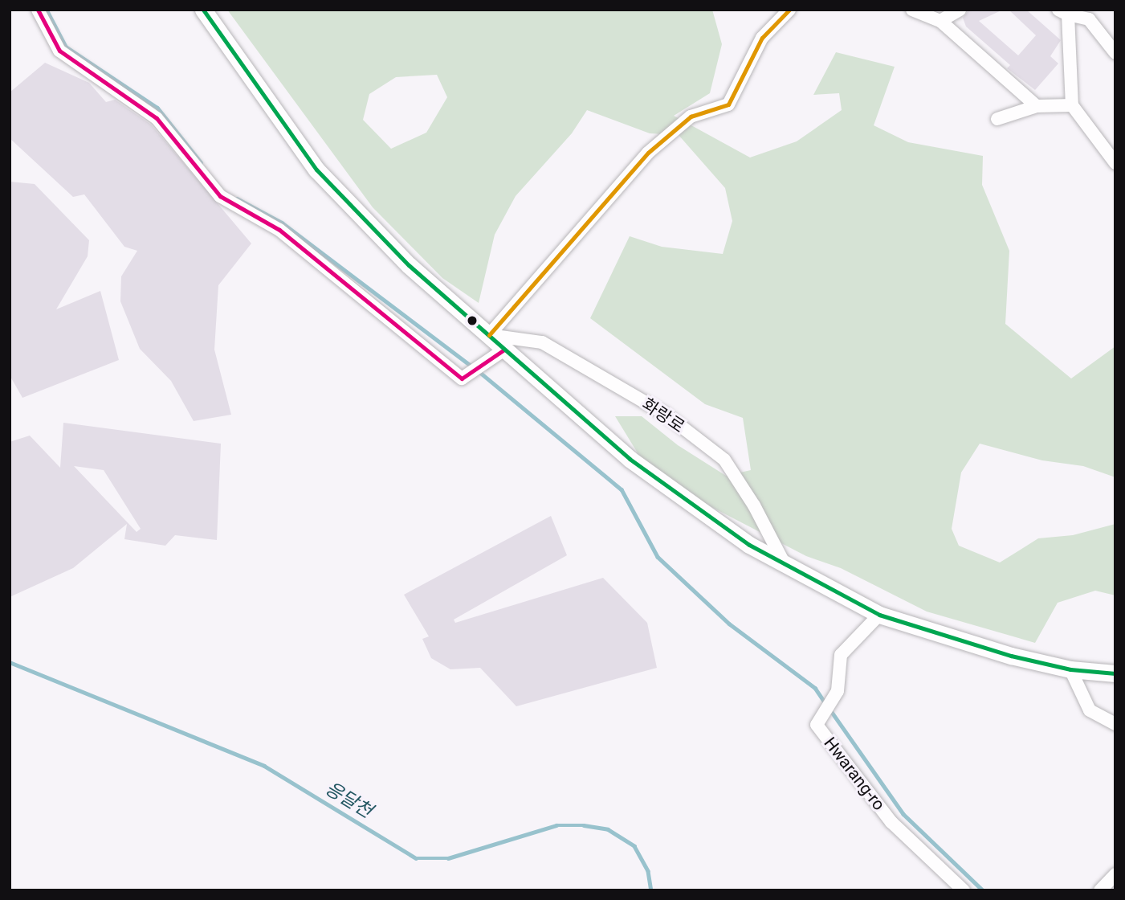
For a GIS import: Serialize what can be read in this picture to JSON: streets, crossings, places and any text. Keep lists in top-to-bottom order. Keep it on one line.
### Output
{"streets":{"street":["화랑로","Hwarang-ro"]},"water":["응달천"]}
